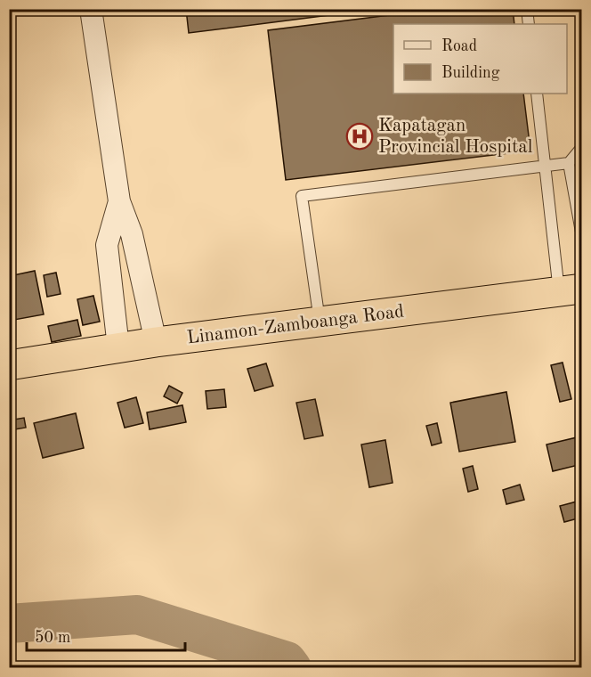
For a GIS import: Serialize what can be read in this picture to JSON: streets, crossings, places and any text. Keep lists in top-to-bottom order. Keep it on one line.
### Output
{"streets":{"highway":["Linamon-Zamboanga Road"]},"places":{"hospital":["Kapatagan Provincial Hospital"]},"legend":["Road","Building"],"scale_bar":"50 m"}
